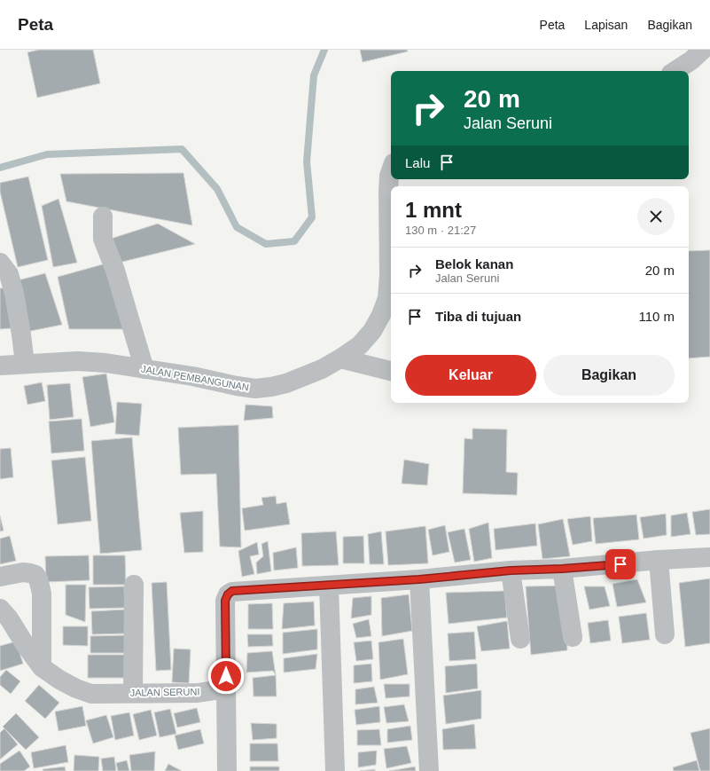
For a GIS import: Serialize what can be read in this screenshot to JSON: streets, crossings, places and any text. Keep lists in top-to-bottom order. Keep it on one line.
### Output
{"streets":{"street":["JALAN PEMBANGUNAN","JALAN SERUNI"]},"page":{"header":"Peta","nav":["Peta","Lapisan","Bagikan"],"turn":["20 m","Jalan Seruni"],"then":"Lalu","heading":["1 mnt","130 m · 21:27"],"list":[{"name":"Belok kanan","note":"Jalan Seruni","value":"20 m"},{"name":"Tiba di tujuan","value":"110 m"}],"buttons":["Keluar","Bagikan"]}}
